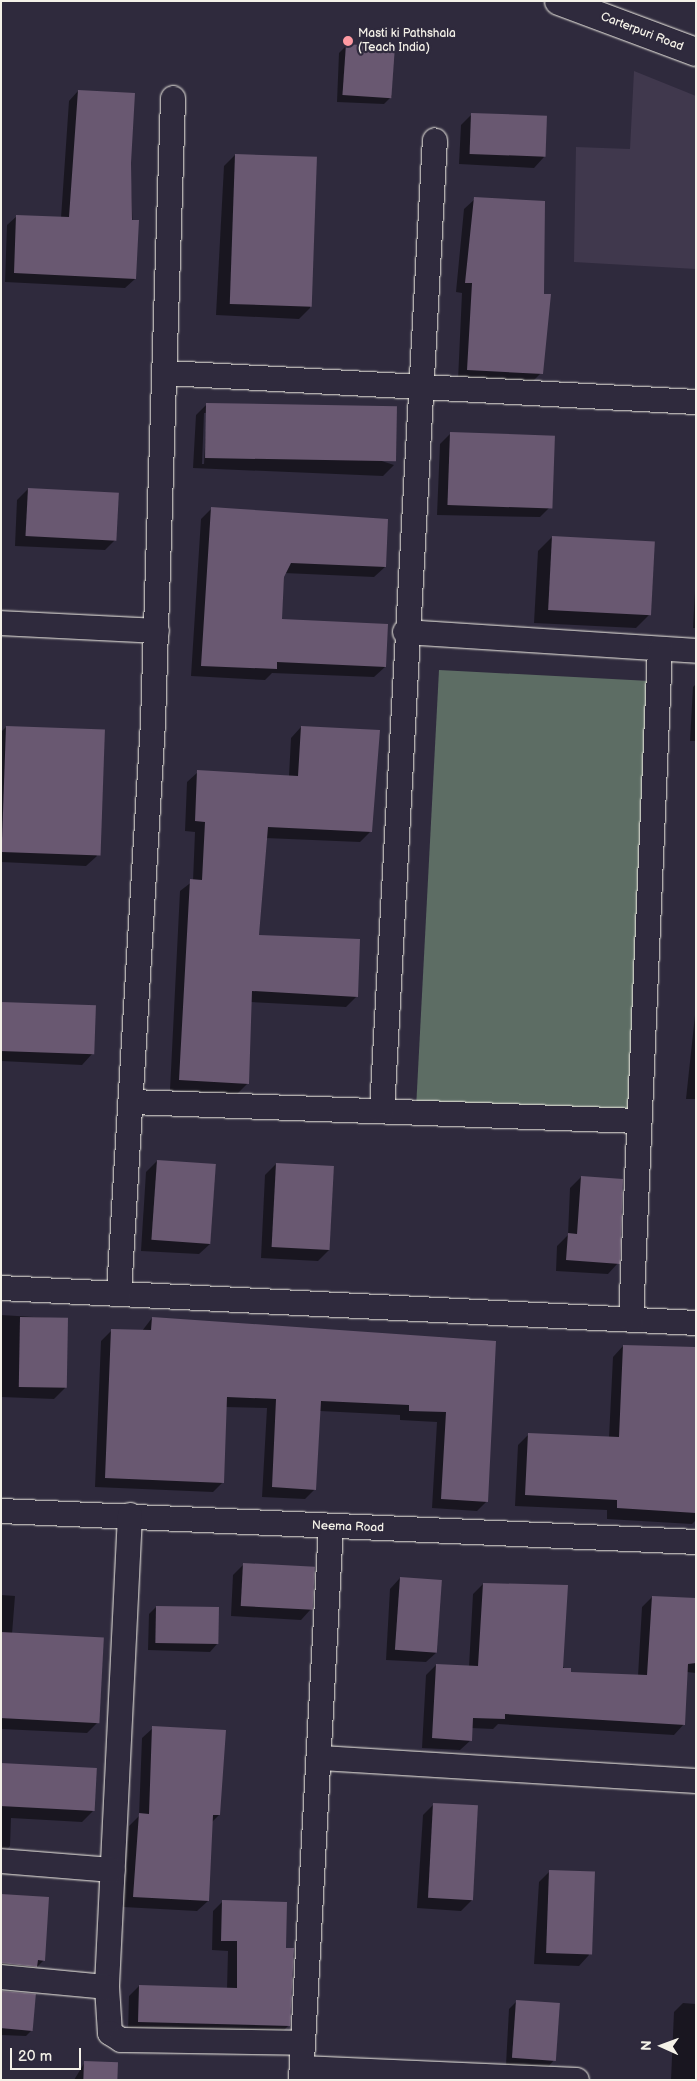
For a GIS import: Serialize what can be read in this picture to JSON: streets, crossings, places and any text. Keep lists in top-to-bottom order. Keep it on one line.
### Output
{"streets":{"main road":["Carterpuri Road"],"street":["Neema Road"]},"places":["Masti ki Pathshala (Teach India)"],"scale_bar":"20 m","north":"left"}
